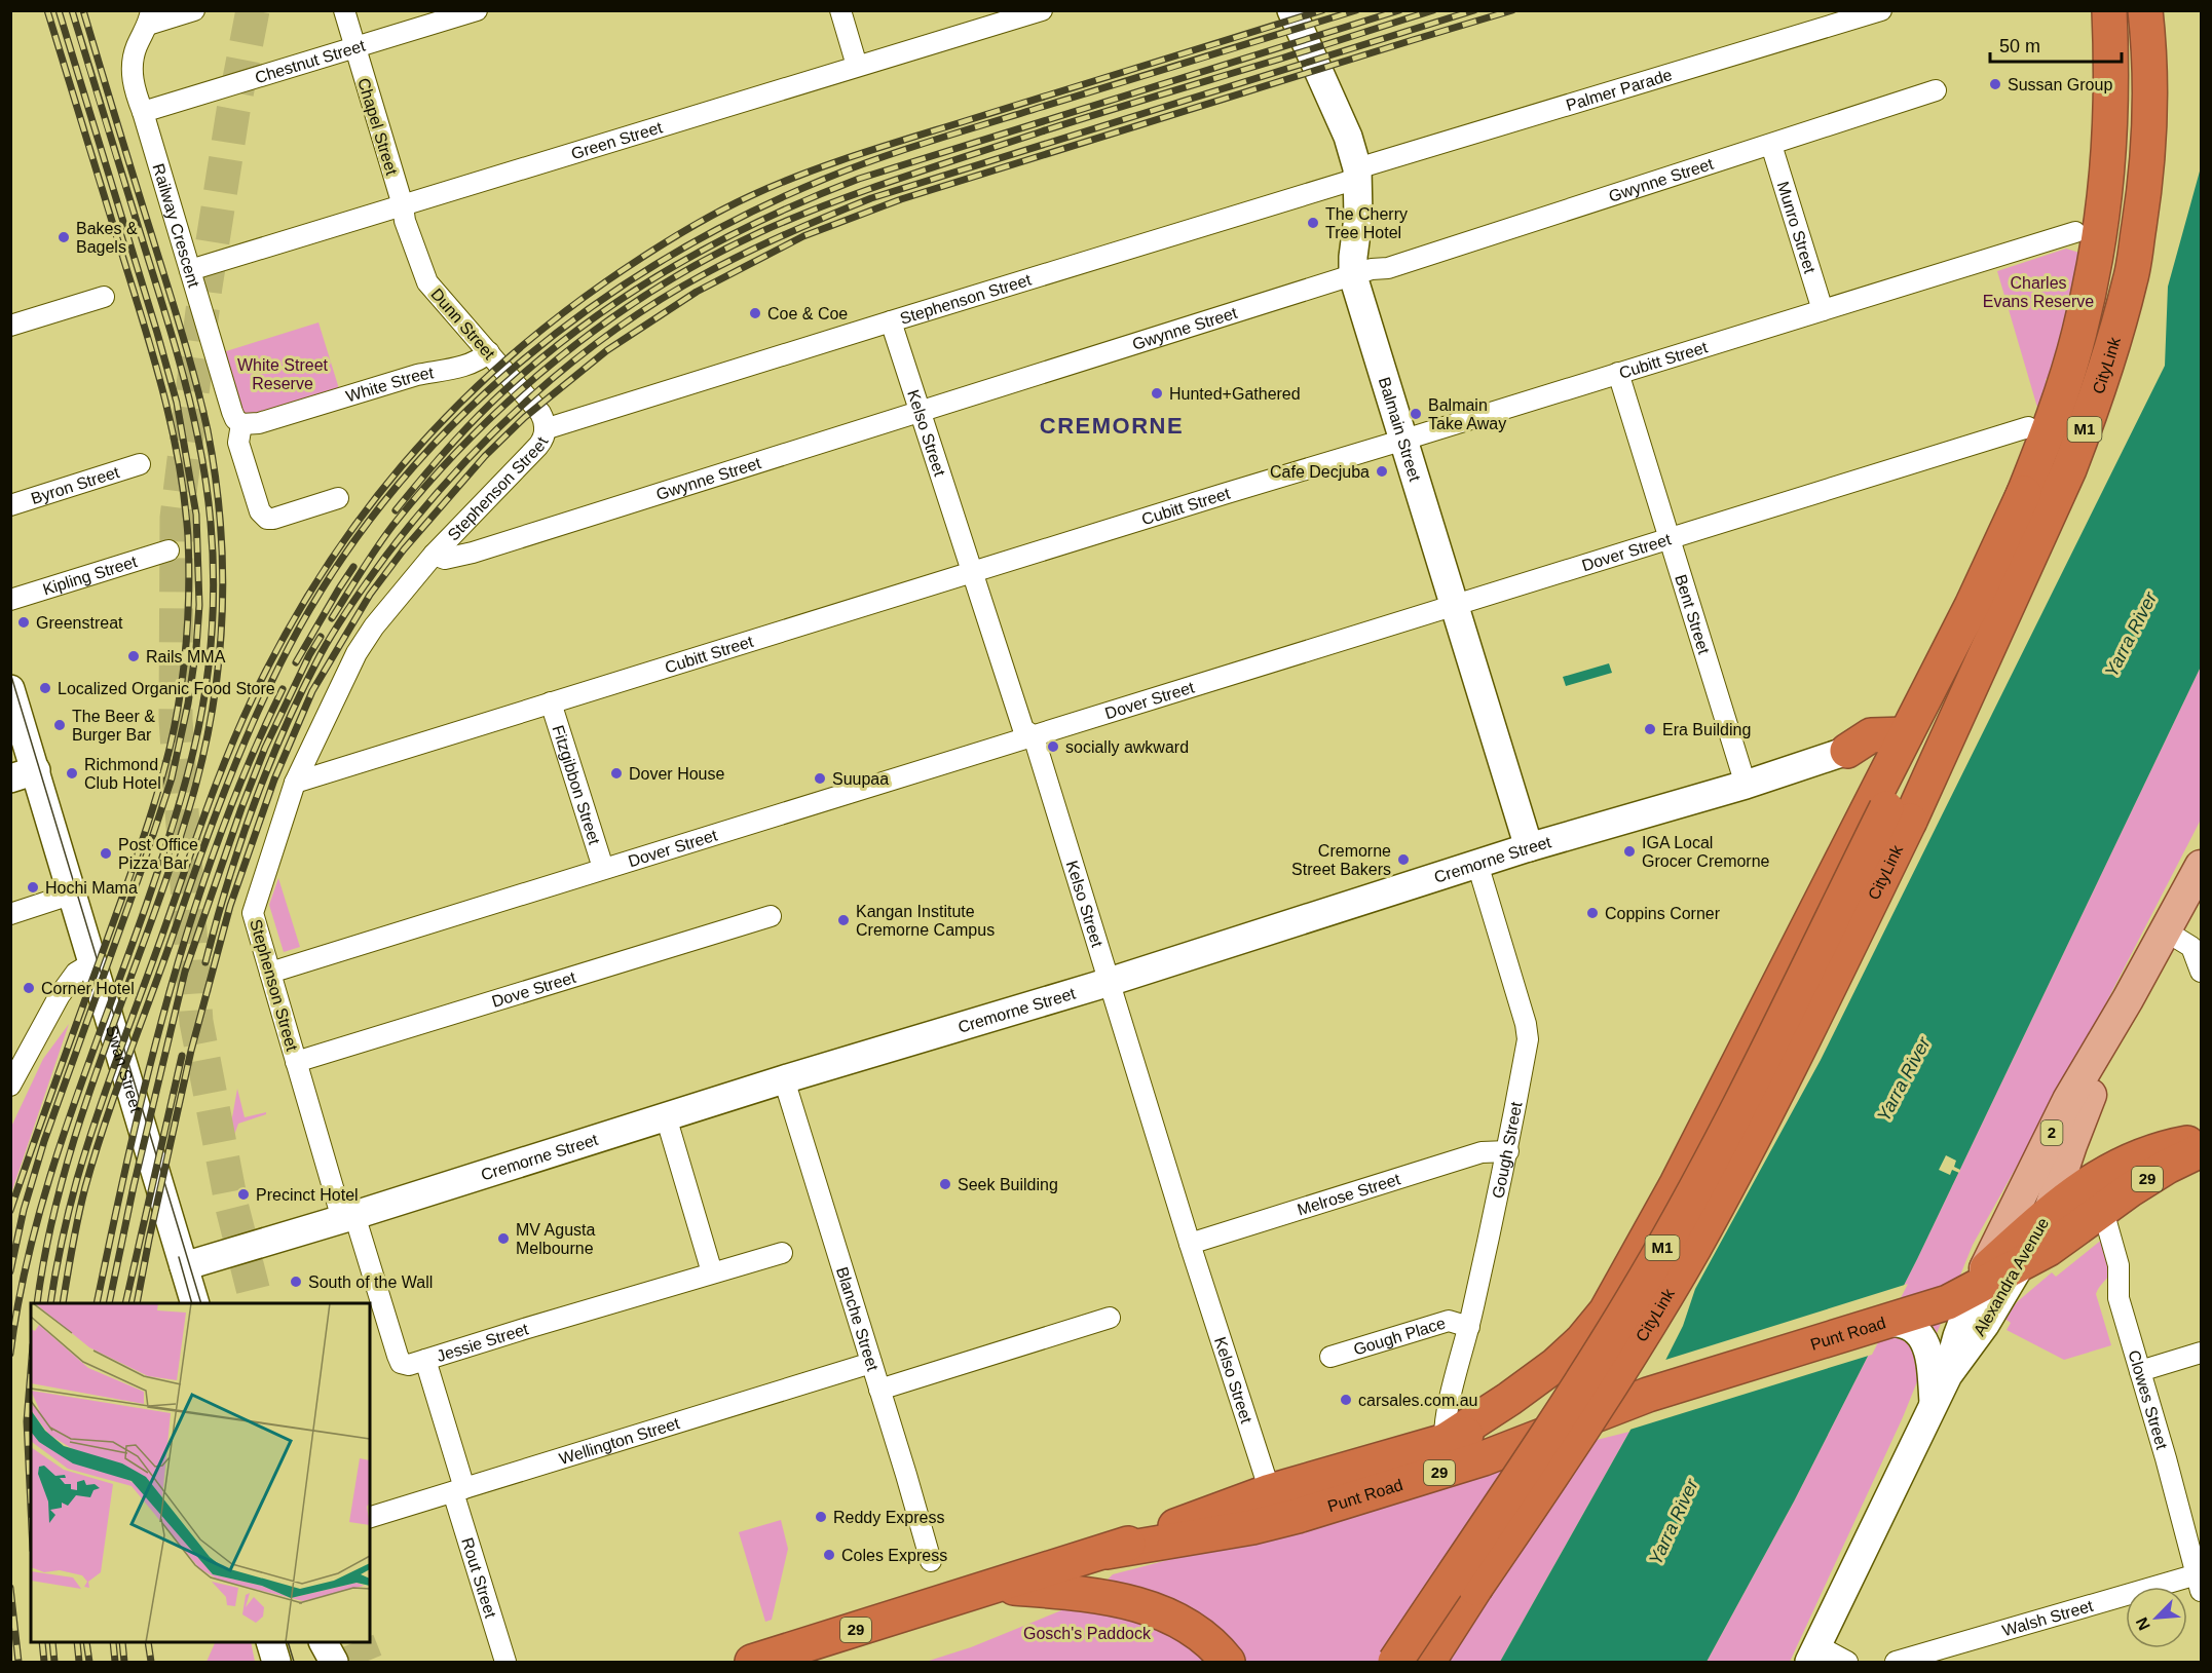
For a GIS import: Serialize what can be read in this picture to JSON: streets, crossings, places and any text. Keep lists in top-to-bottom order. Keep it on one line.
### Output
{"streets":{"highway":["CityLink","M1","2","29","Alexandra Avenue","Punt Road"],"street":["Chestnut Street","Palmer Parade","Chapel Street","Green Street","Gwynne Street","Railway Crescent","Munro Street","Stephenson Street","Dunn Street","Cubitt Street","White Street","Balmain Street","Kelso Street","Byron Street","Dover Street","Kipling Street","Bent Street","Fitzgibbon Street","Cremorne Street","Dove Street","Swan Street","Gough Street","Melrose Street","Blanche Street","Gough Place","Jessie Street","Clowes Street","Wellington Street","Rout Street","Walsh Street"]},"crossings":[["Chestnut Street","Chapel Street"],["Chestnut Street","Railway Crescent"],["Palmer Parade","Stephenson Street"],["Palmer Parade","Balmain Street"],["Chapel Street","Green Street"],["Chapel Street","Dunn Street"],["Green Street","Railway Crescent"],["Green Street","Dunn Street"],["Gwynne Street","Munro Street"],["Gwynne Street","Stephenson Street"],["Gwynne Street","Balmain Street"],["Gwynne Street","Kelso Street"],["Railway Crescent","White Street"],["Munro Street","Cubitt Street"],["Stephenson Street","Dunn Street"],["Stephenson Street","Cubitt Street"],["Stephenson Street","Balmain Street"],["Stephenson Street","Kelso Street"],["Stephenson Street","Dover Street"],["Stephenson Street","Cremorne Street"],["Stephenson Street","Dove Street"],["Stephenson Street","Jessie Street"],["Dunn Street","White Street"],["Cubitt Street","Balmain Street"],["Cubitt Street","Kelso Street"],["Cubitt Street","Bent Street"],["Cubitt Street","Fitzgibbon Street"],["CityLink","M1"],["Balmain Street","Dover Street"],["Balmain Street","Cremorne Street"],["Kelso Street","Dover Street"],["Kelso Street","Cremorne Street"],["Kelso Street","Melrose Street"],["Kelso Street","Punt Road"],["Dover Street","Bent Street"],["Dover Street","Fitzgibbon Street"],["Bent Street","Cremorne Street"],["Cremorne Street","Swan Street"],["Cremorne Street","Gough Street"],["Cremorne Street","Blanche Street"],["Cremorne Street","Jessie Street"],["Gough Street","Melrose Street"],["Gough Street","Punt Road"],["Gough Street","Gough Place"],["Alexandra Avenue","Punt Road"],["Blanche Street","Wellington Street"],["Punt Road","Clowes Street"],["Jessie Street","Rout Street"],["Clowes Street","Walsh Street"],["Wellington Street","Rout Street"]],"districts":["CREMORNE"],"water":["Yarra River"],"parks":["Charles Evans Reserve","White Street Reserve","Gosch's Paddock"],"places":["Sussan Group","The Cherry Tree Hotel","Bakes & Bagels","Coe & Coe","Hunted+Gathered","Balmain Take Away","Cafe Decjuba","Greenstreat","Rails MMA","Localized Organic Food Store","The Beer & Burger Bar","Era Building","socially awkward","Richmond Club Hotel","Dover House","Suupaa","IGA Local Grocer Cremorne","Post Office Pizza Bar","Cremorne Street Bakers","Hochi Mama","Coppins Corner","Kangan Institute Cremorne Campus","Corner Hotel","Seek Building","Precinct Hotel","MV Agusta Melbourne","South of the Wall","carsales.com.au","Reddy Express","Coles Express"],"scale_bar":"50 m","north":"bottom left"}
